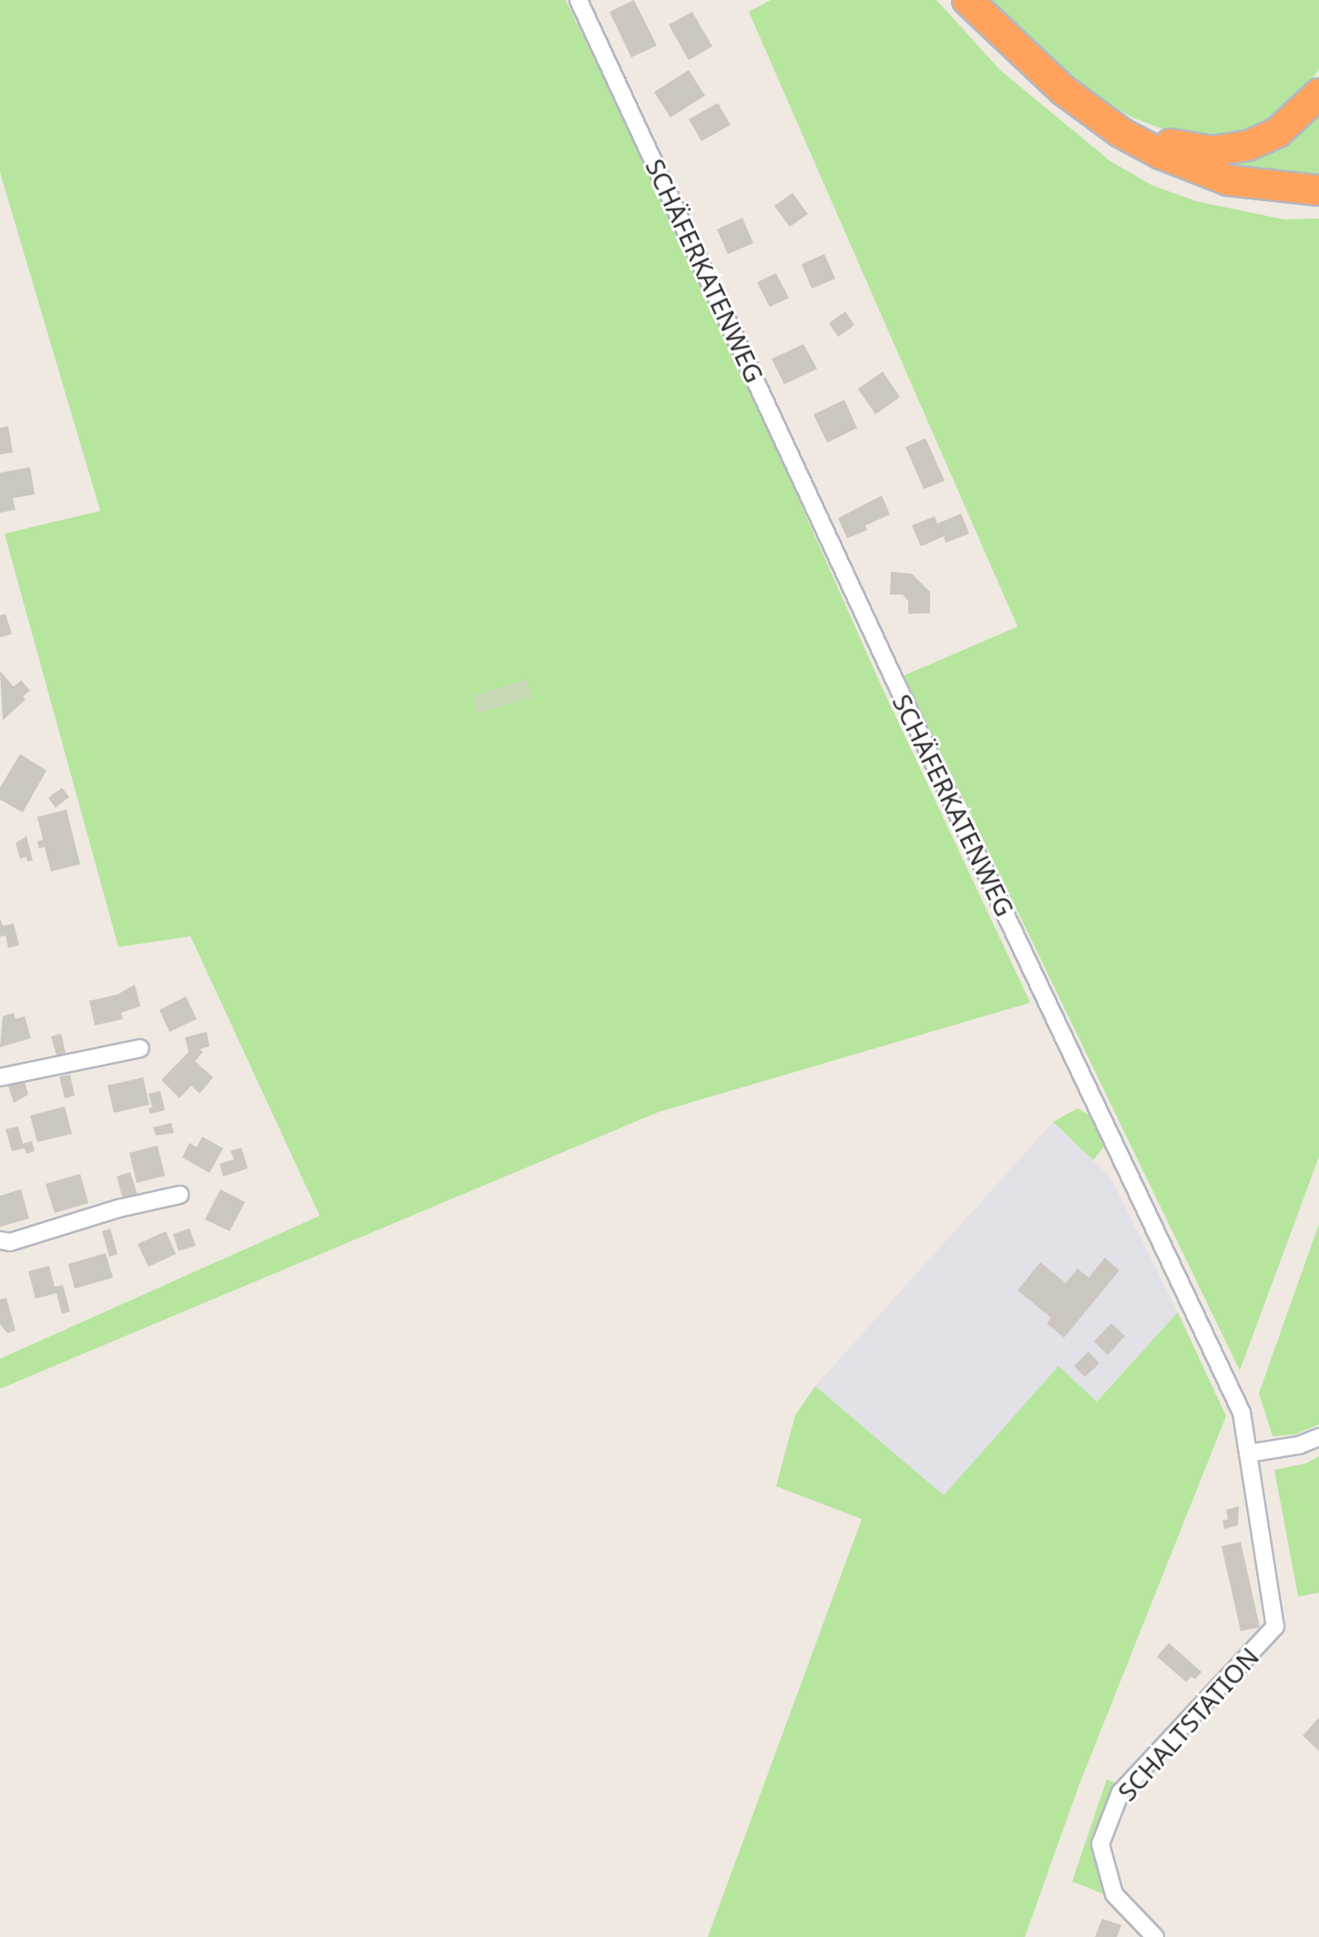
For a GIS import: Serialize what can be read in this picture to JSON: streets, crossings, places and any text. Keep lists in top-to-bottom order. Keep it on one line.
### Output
{"streets":{"street":["SCHÄFERKATENWEG","SCHALTSTATION"]},"crossings":[["SCHÄFERKATENWEG","SCHALTSTATION"]]}
